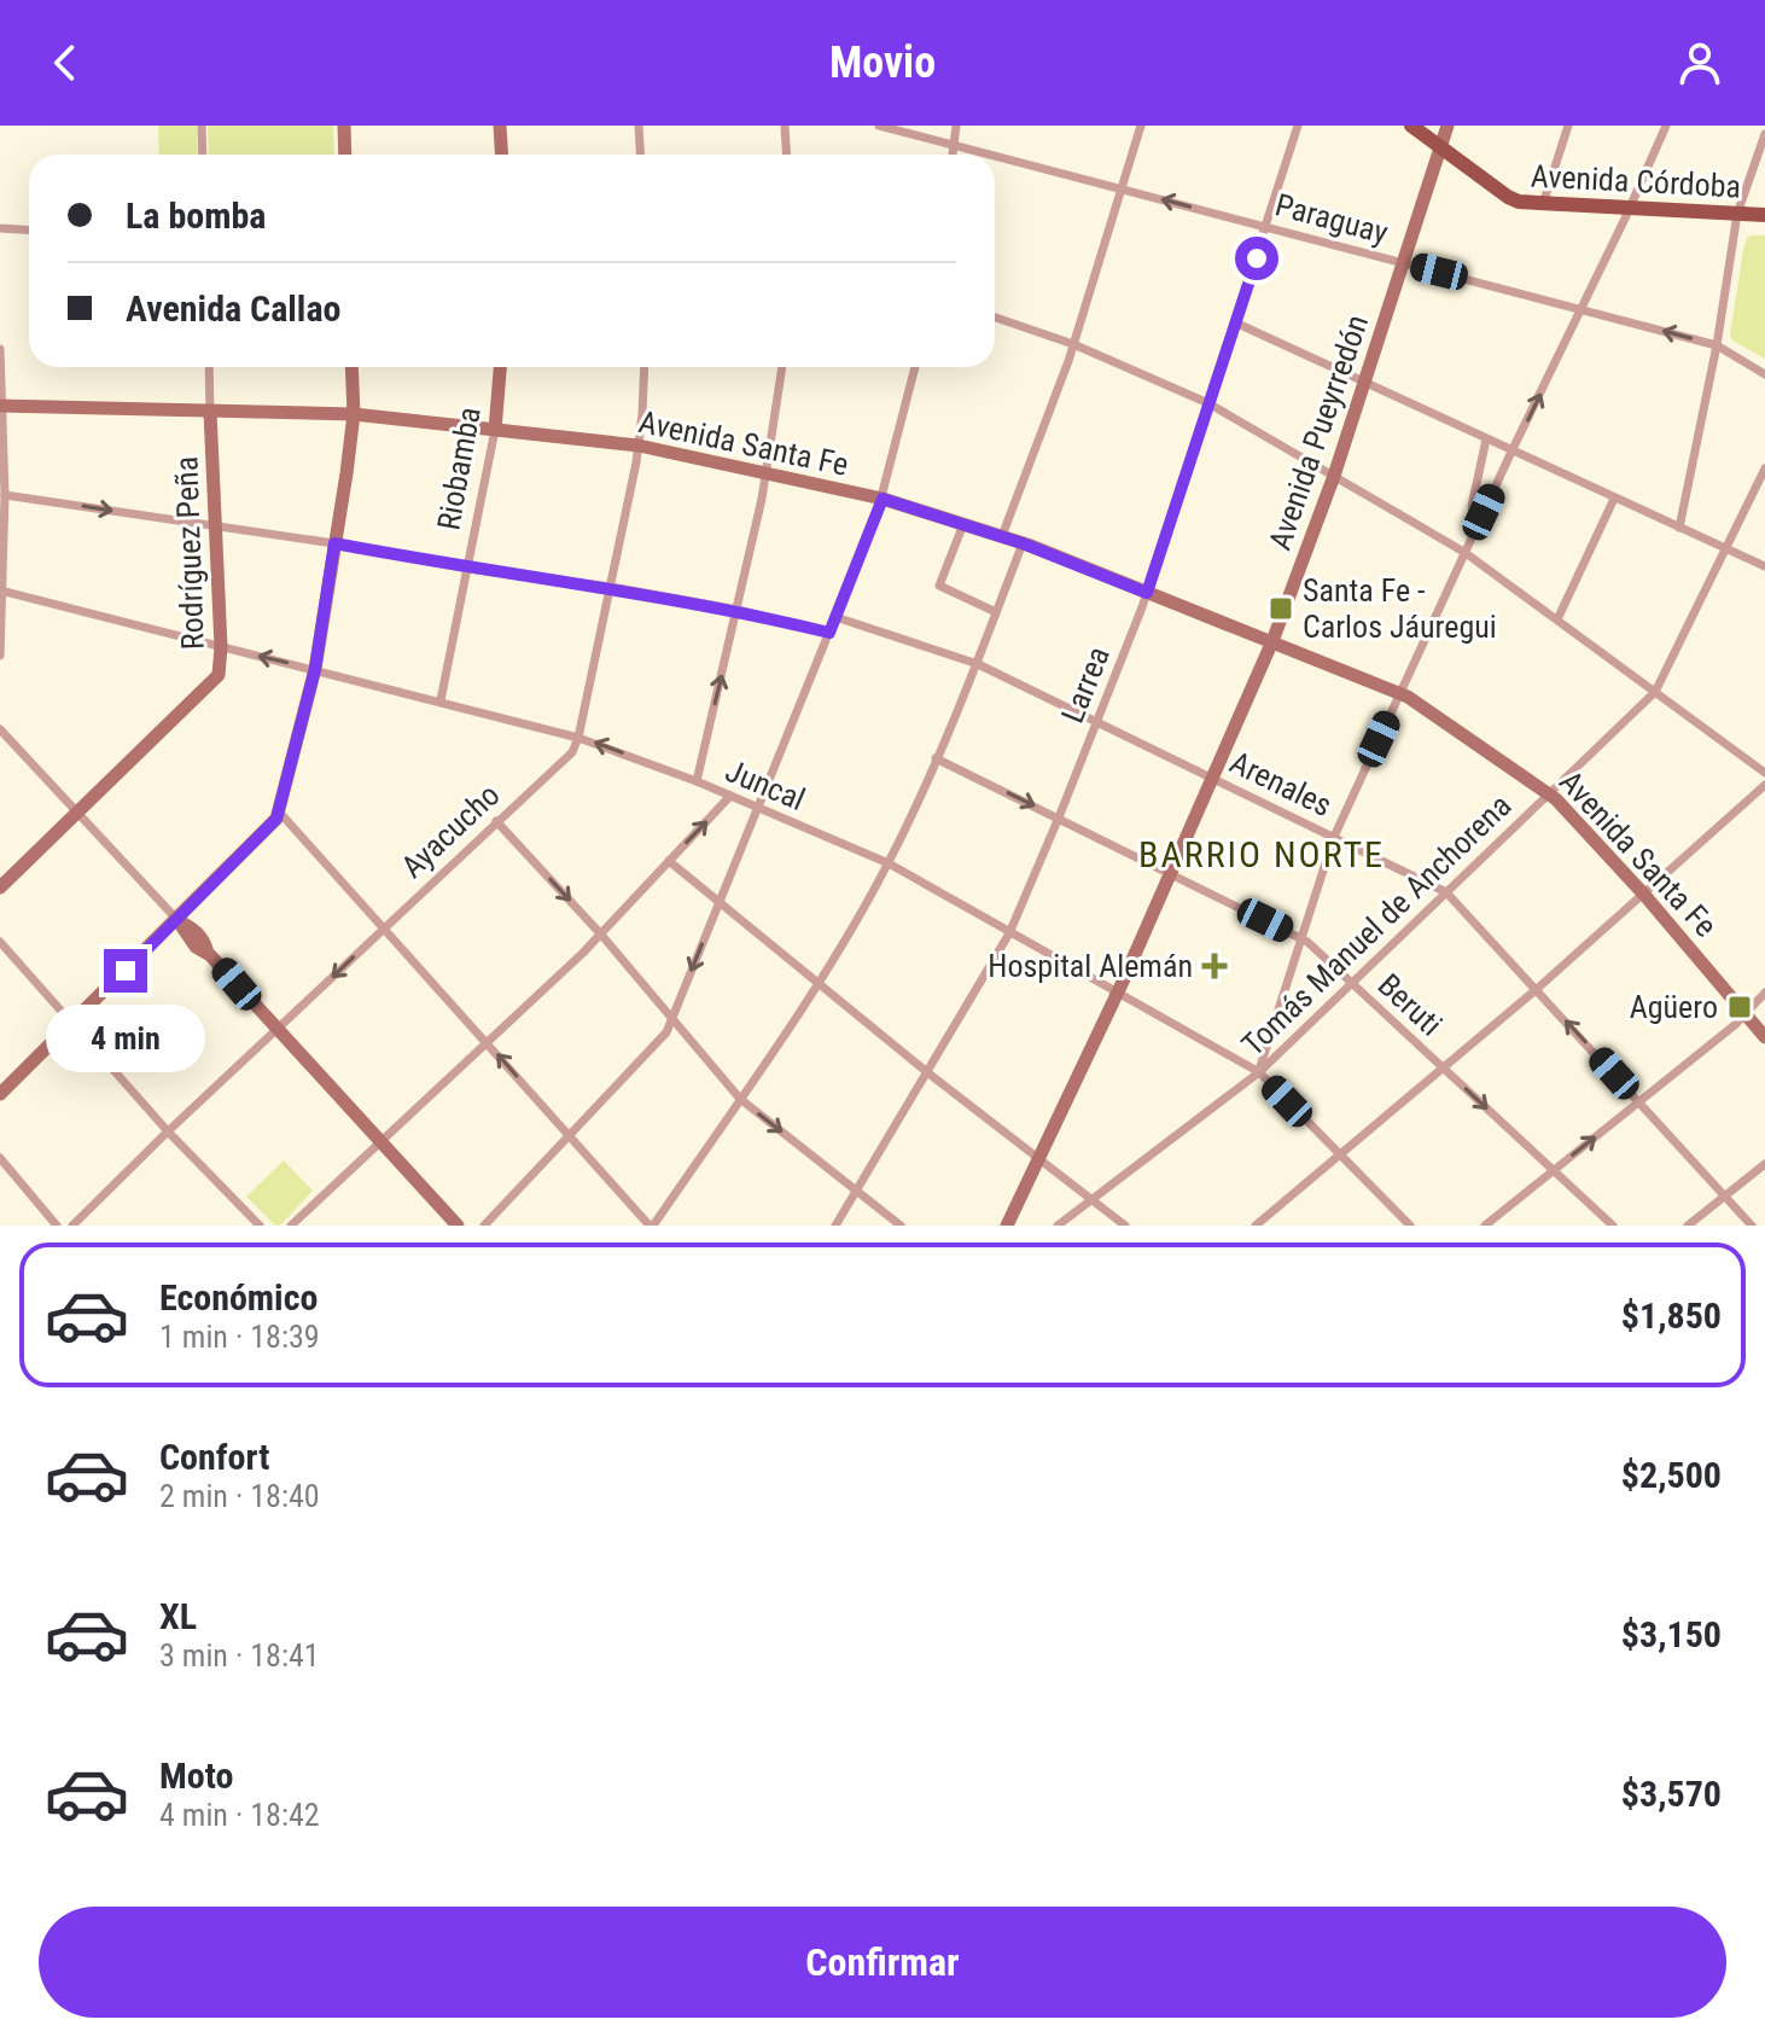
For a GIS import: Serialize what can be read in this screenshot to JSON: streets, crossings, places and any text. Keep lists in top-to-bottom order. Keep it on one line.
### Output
{"streets":{"main road":["Avenida Córdoba","Avenida Pueyrredón","Avenida Santa Fe","Riobamba","Rodríguez Peña"],"street":["Paraguay","Larrea","Arenales","Juncal","Ayacucho","Tomás Manuel de Anchorena","Beruti"]},"crossings":[["Avenida Córdoba","Avenida Pueyrredón"],["Paraguay","Avenida Pueyrredón"],["Paraguay","Larrea"],["Avenida Pueyrredón","Avenida Santa Fe"],["Avenida Pueyrredón","Arenales"],["Avenida Pueyrredón","Juncal"],["Avenida Pueyrredón","Beruti"],["Avenida Santa Fe","Riobamba"],["Avenida Santa Fe","Rodríguez Peña"],["Avenida Santa Fe","Larrea"],["Avenida Santa Fe","Ayacucho"],["Avenida Santa Fe","Tomás Manuel de Anchorena"],["Riobamba","Juncal"],["Rodríguez Peña","Juncal"],["Larrea","Arenales"],["Larrea","Juncal"],["Larrea","Beruti"],["Arenales","Tomás Manuel de Anchorena"],["Juncal","Ayacucho"],["Juncal","Tomás Manuel de Anchorena"],["Tomás Manuel de Anchorena","Beruti"]],"districts":["BARRIO NORTE"],"places":{"transit":["Santa Fe - Carlos Jáuregui","Agüero"],"health":["Hospital Alemán"]},"page":{"header":"Movio","banner":["La bomba","Avenida Callao"],"bubble":"4 min","list":[{"name":"Económico","note":"1 min · 18:39","value":"$1,850"},{"name":"Confort","note":"2 min · 18:40","value":"$2,500"},{"name":"XL","note":"3 min · 18:41","value":"$3,150"},{"name":"Moto","note":"4 min · 18:42","value":"$3,570"}],"buttons":"Confirmar"}}
